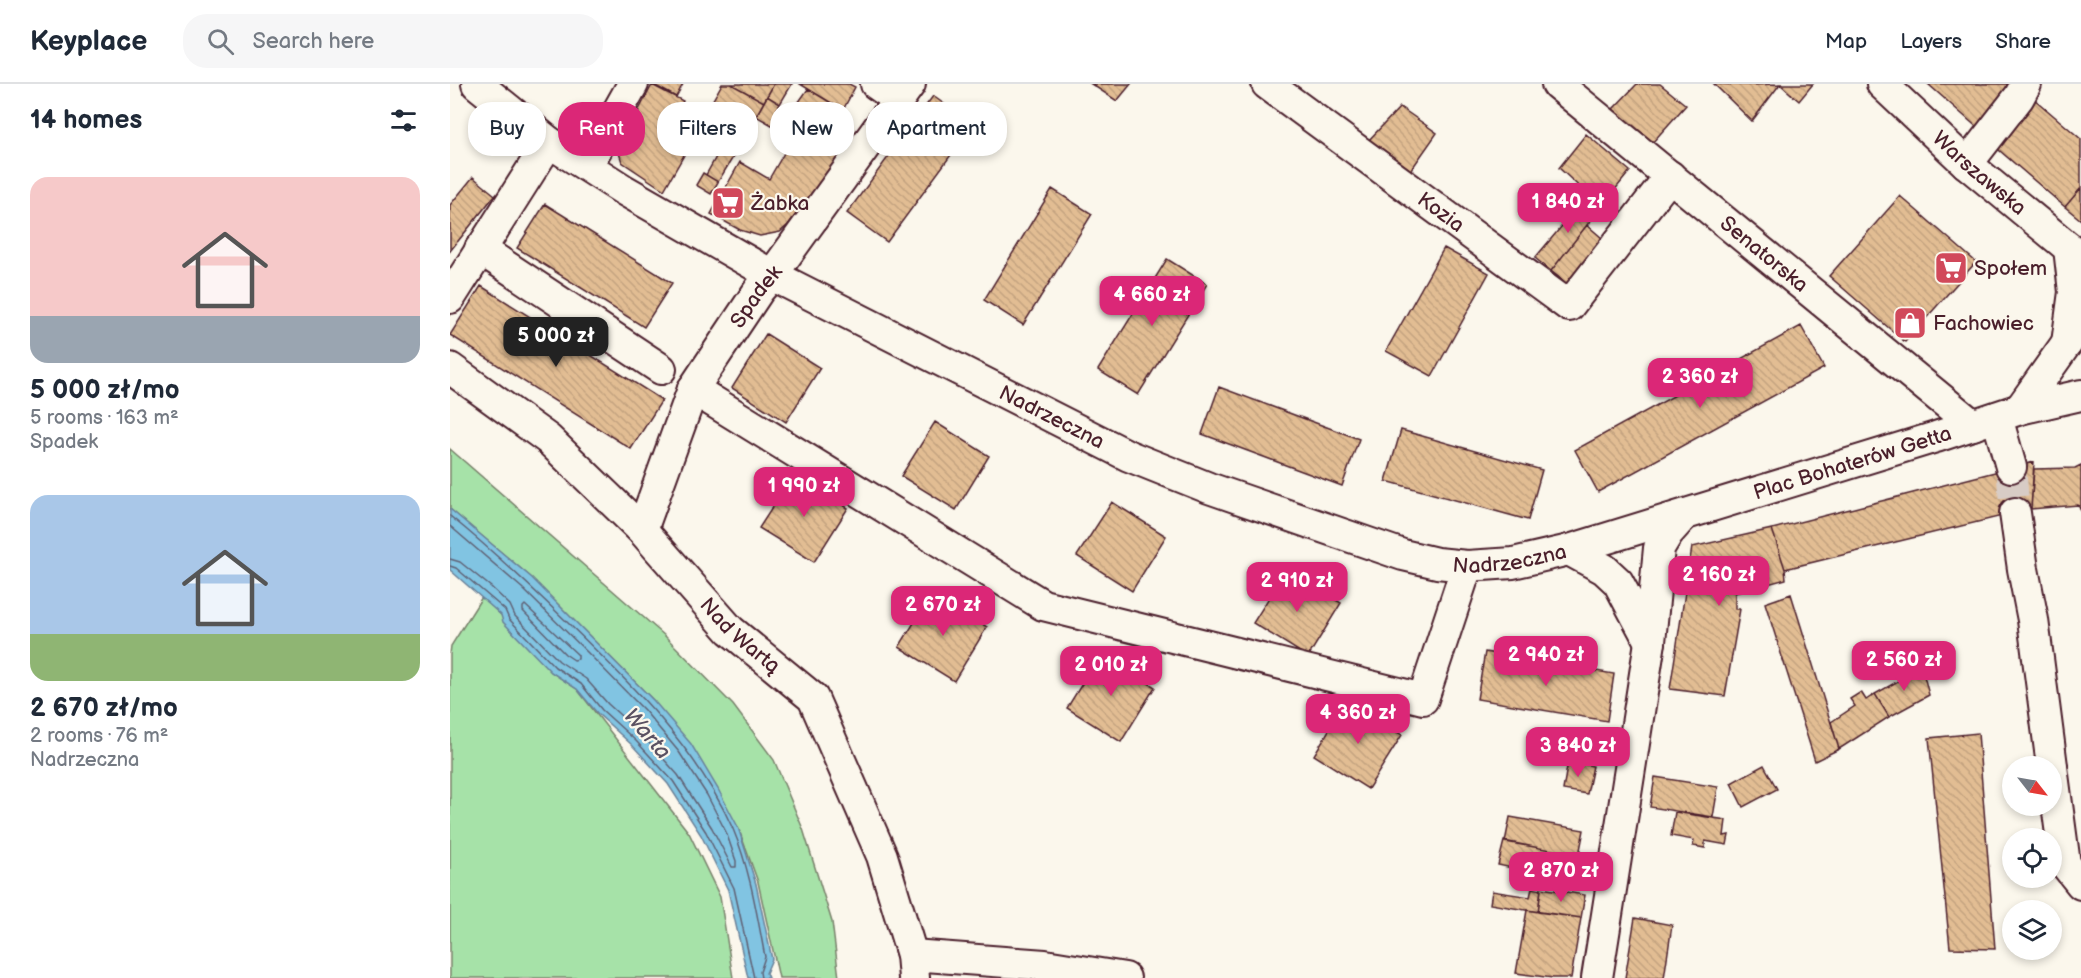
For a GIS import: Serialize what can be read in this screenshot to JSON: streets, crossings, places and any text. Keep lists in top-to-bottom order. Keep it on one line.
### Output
{"streets":{"street":["Warszawska","Kozia","Senatorska","Spadek","Nadrzeczna","Plac Bohaterów Getta","Nad Wartą"]},"crossings":[["Kozia","Senatorska"],["Senatorska","Plac Bohaterów Getta"],["Spadek","Nadrzeczna"],["Spadek","Nad Wartą"],["Nadrzeczna","Plac Bohaterów Getta"]],"water":["Warta"],"places":{"supermarket":["Żabka","Społem"],"shop":["Fachowiec"]},"north":"bottom right","page":{"header":"Keyplace","search":"Search here","nav":["Map","Layers","Share"],"heading":"14 homes","chip":["Buy","Rent","Filters","New","Apartment"],"list":[{"name":"5 000 zł/mo","note":"5 rooms · 163 m² · Spadek"},{"name":"2 670 zł/mo","note":"2 rooms · 76 m² · Nadrzeczna"}],"price":["1 840 zł","4 660 zł","5 000 zł","2 360 zł","1 990 zł","2 160 zł","2 910 zł","2 670 zł","2 940 zł","2 560 zł","2 010 zł","4 360 zł","3 840 zł","2 870 zł"]}}
